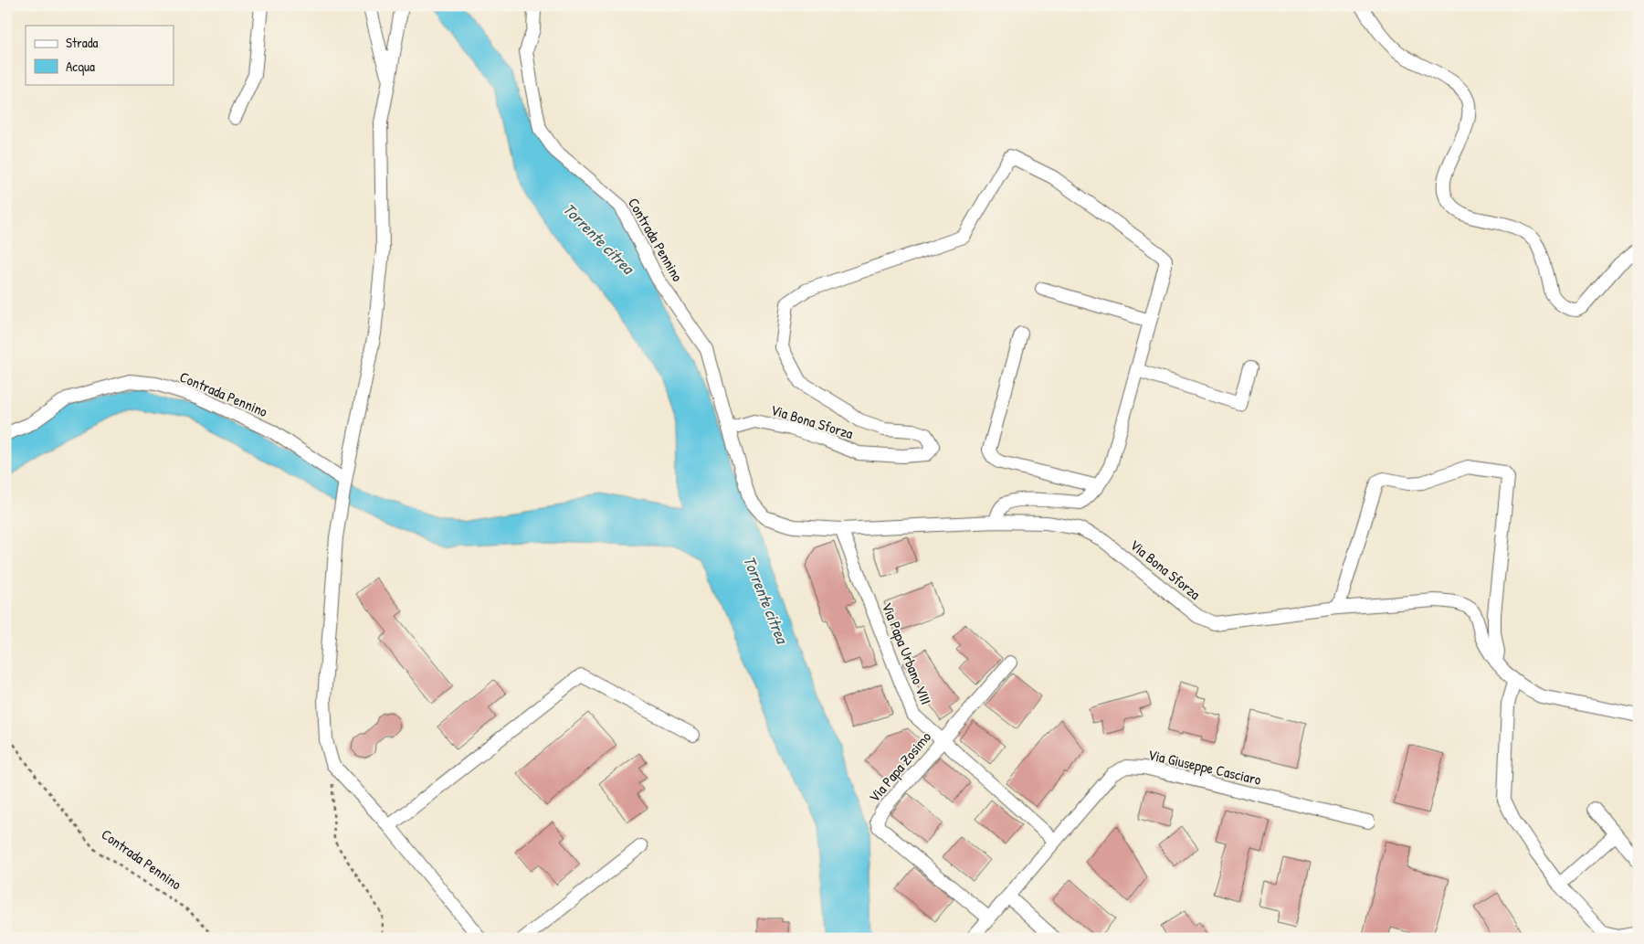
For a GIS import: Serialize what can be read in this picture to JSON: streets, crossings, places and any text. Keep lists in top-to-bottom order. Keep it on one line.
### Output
{"streets":{"street":["Contrada Pennino","Via Bona Sforza","Via Papa Urbano VIII","Via Papa Zosimo","Via Giuseppe Casciaro"]},"crossings":[["Contrada Pennino","Via Bona Sforza"],["Via Bona Sforza","Via Papa Urbano VIII"],["Via Papa Urbano VIII","Via Papa Zosimo"],["Via Papa Urbano VIII","Via Giuseppe Casciaro"],["Via Papa Zosimo","Via Giuseppe Casciaro"]],"water":["Torrente citrea"],"legend":["Strada","Acqua"]}
